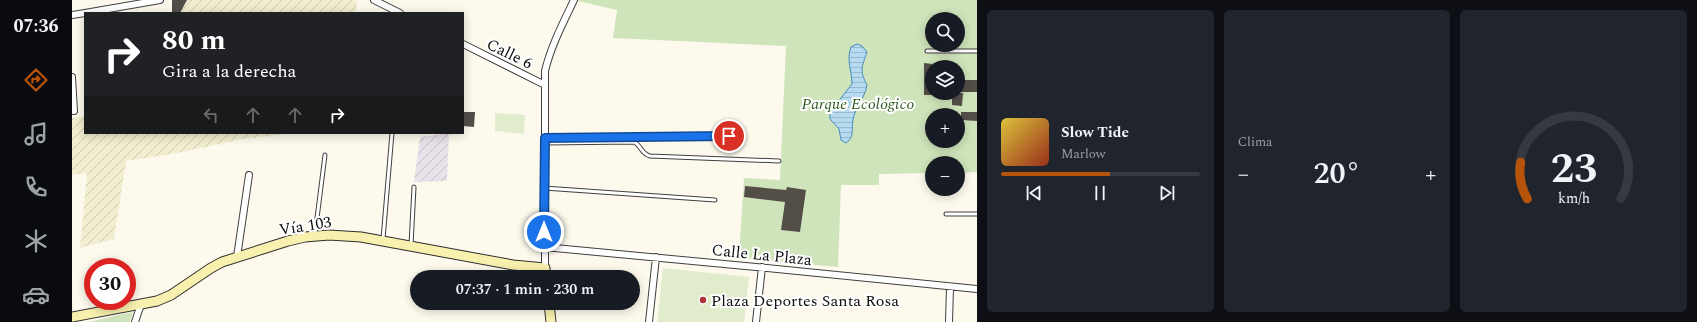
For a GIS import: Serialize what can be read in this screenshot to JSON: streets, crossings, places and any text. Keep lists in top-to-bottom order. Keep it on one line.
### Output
{"streets":{"main road":["Vía 103"],"street":["Calle 6","Calle La Plaza"]},"parks":["Parque Ecológico"],"places":["Plaza Deportes Santa Rosa"],"page":{"tabs":"07:36","tile":"Clima","map_buttons":["+","−"],"turn":["80 m","Gira a la derecha"],"song":["Slow Tide","Marlow"],"heat":["−","20°","+"],"limit":"30","trip":"07:37 · 1 min · 230 m","gauge":["23","km/h"]}}
